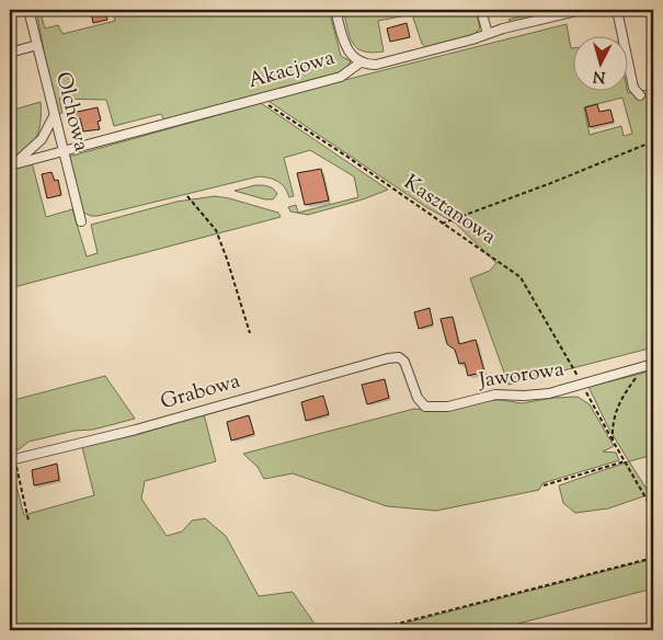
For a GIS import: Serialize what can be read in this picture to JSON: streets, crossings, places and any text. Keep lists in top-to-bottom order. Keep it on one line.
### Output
{"streets":{"street":["Akacjowa","Olchowa","Jaworowa","Grabowa"],"path":["Kasztanowa"]},"crossings":[["Akacjowa","Olchowa"],["Akacjowa","Kasztanowa"],["Kasztanowa","Jaworowa"],["Jaworowa","Grabowa"]],"north":"bottom"}
